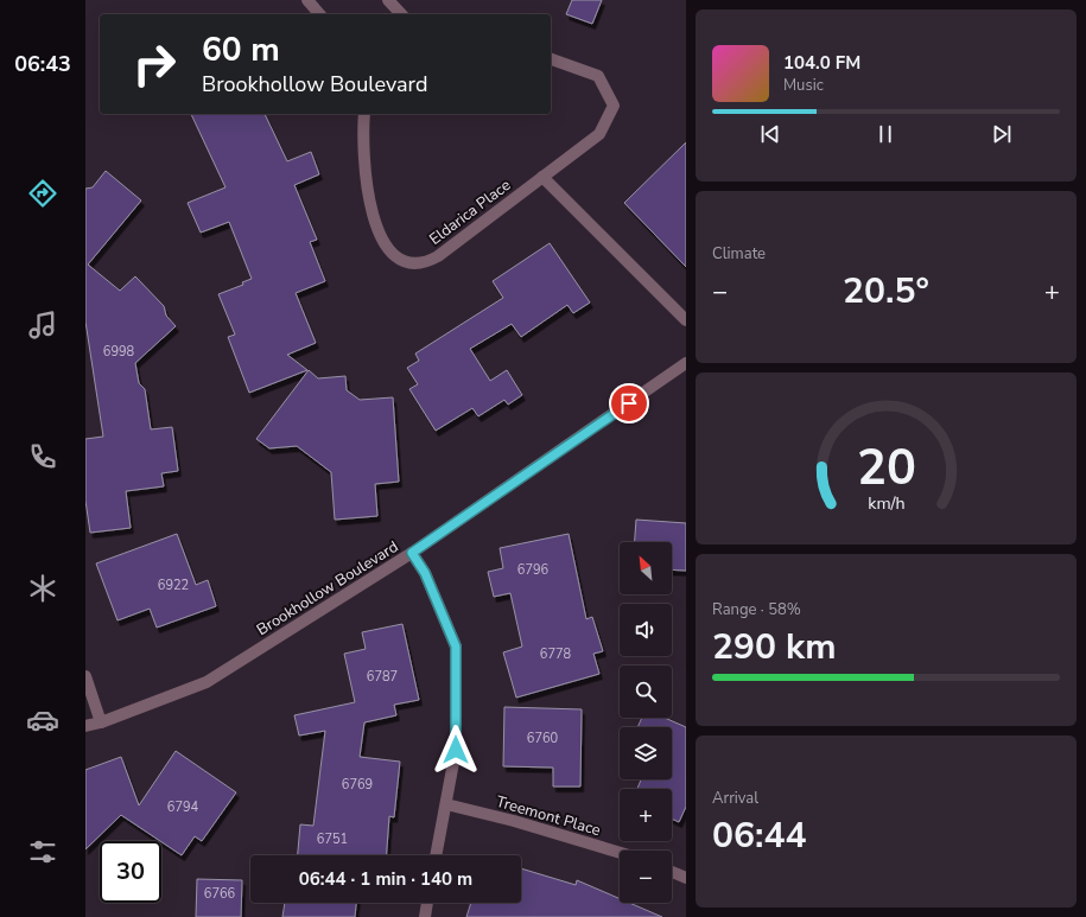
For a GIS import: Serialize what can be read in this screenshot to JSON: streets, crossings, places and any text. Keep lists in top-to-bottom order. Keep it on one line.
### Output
{"streets":{"street":["Eldarica Place","Brookhollow Boulevard","Treemont Place"]},"house_numbers":["6998","6796","6922","6778","6787","6760","6769","6794","6751","6766"],"north":"top left","page":{"tabs":"06:43","turn":["60 m","Brookhollow Boulevard"],"song":["104.0 FM","Music"],"tile":["Climate",["Range · 58%","290 km"],["Arrival","06:44"]],"heat":["−","20.5°","+"],"map_buttons":["+","−"],"limit":"30","trip":"06:44 · 1 min · 140 m","gauge":["20","km/h"]}}
